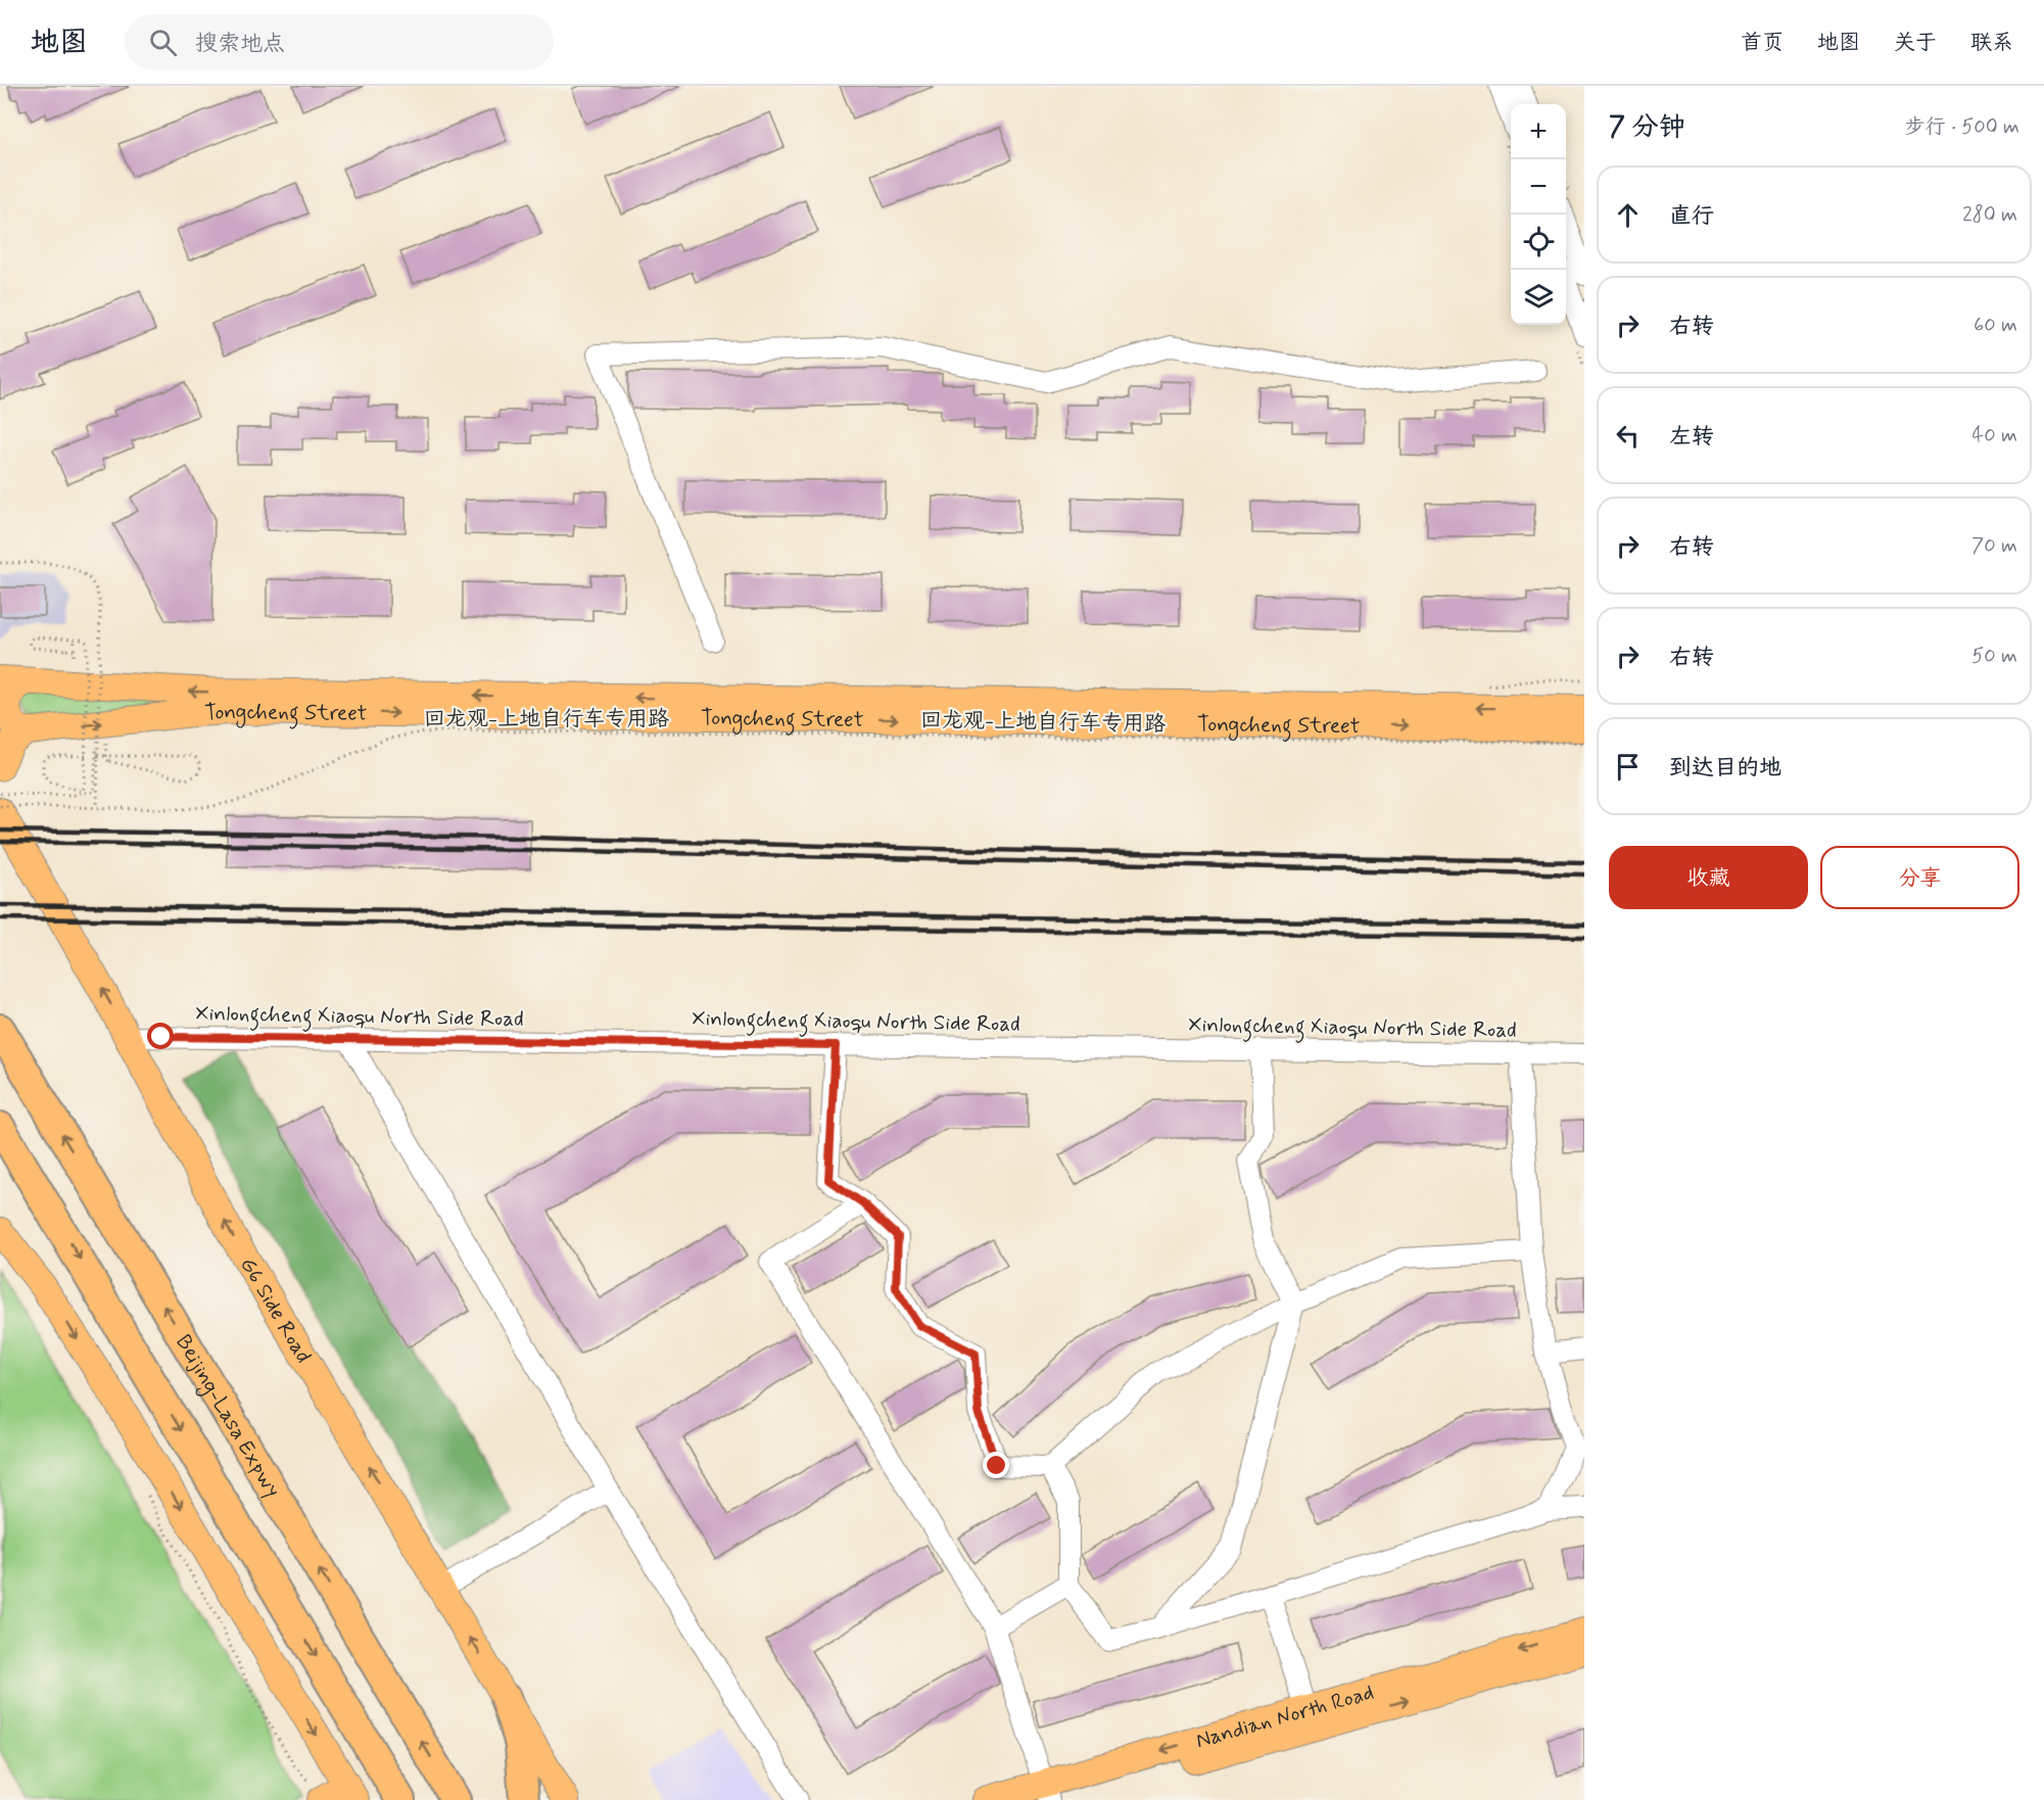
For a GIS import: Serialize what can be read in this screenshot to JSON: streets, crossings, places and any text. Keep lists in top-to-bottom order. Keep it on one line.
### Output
{"streets":{"highway":["Beijing-Lasa Expwy"],"main road":["Tongcheng Street","G6 Side Road","Nandian North Road"],"street":["Xinlongcheng Xiaoqu North Side Road"],"path":["回龙观-上地自行车专用路"]},"crossings":[["回龙观-上地自行车专用路","G6 Side Road"],["Xinlongcheng Xiaoqu North Side Road","G6 Side Road"]],"page":{"header":"地图","search":"搜索地点","nav":["首页","地图","关于","联系"],"heading":["7 分钟","步行 · 500 m"],"map_buttons":["+","−"],"list":[["直行","280 m"],["右转","60 m"],["左转","40 m"],["右转","70 m"],["右转","50 m"],"到达目的地"],"buttons":["收藏","分享"]}}
